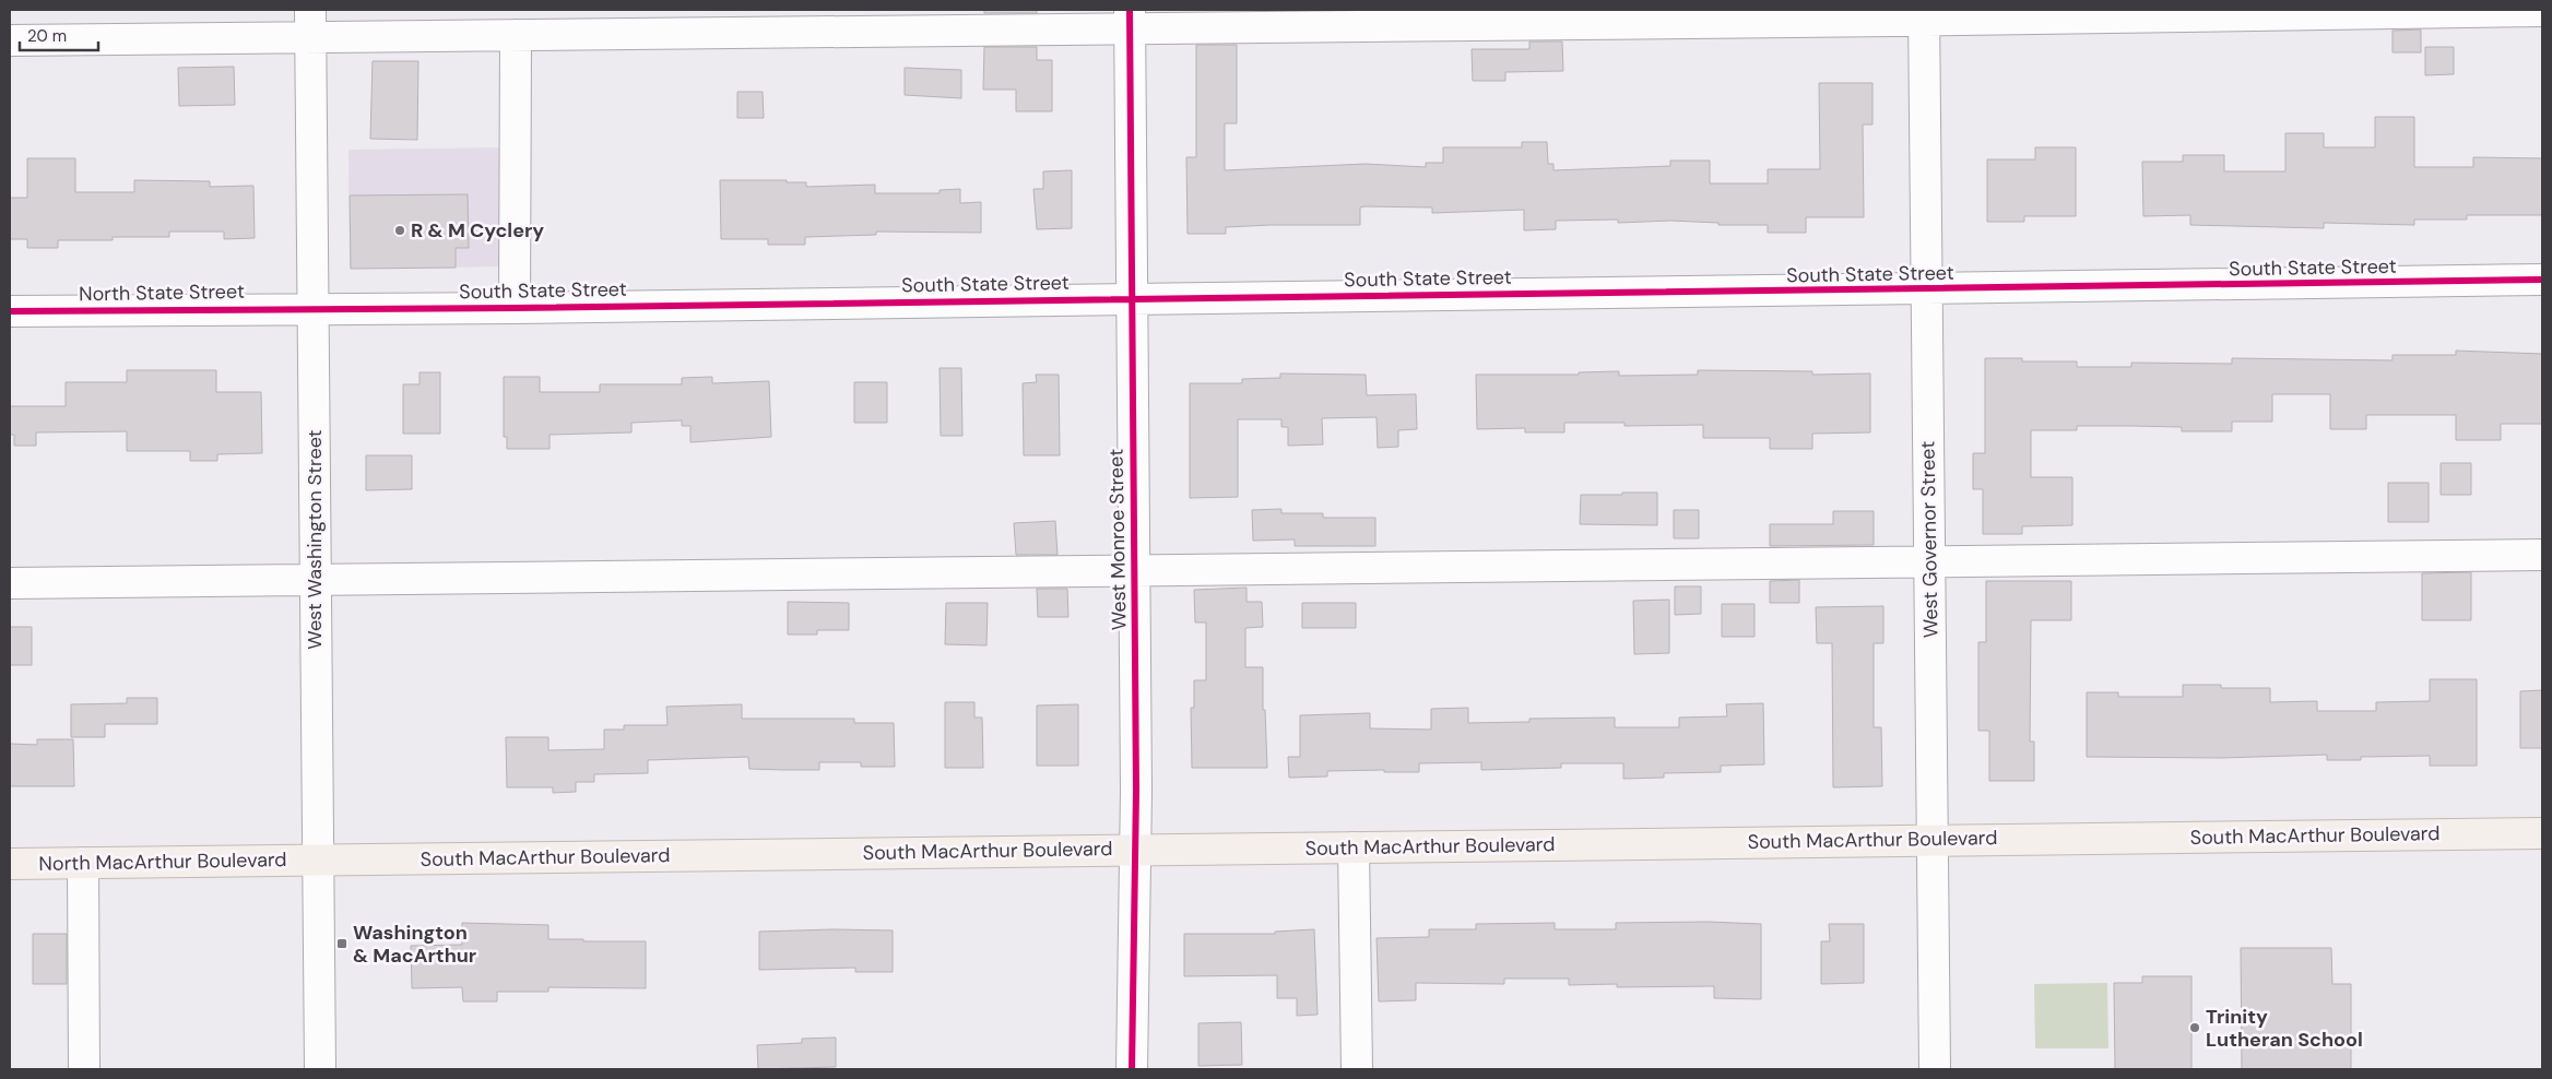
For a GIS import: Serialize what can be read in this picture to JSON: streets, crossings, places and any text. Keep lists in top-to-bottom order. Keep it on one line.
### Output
{"streets":{"main road":["South MacArthur Boulevard","North MacArthur Boulevard"],"street":["South State Street","North State Street","West Washington Street","West Monroe Street","West Governor Street"]},"crossings":[["South State Street","North State Street"],["South State Street","West Washington Street"],["South State Street","West Monroe Street"],["South State Street","West Governor Street"],["North State Street","West Washington Street"],["West Washington Street","South MacArthur Boulevard"],["West Washington Street","North MacArthur Boulevard"],["West Monroe Street","South MacArthur Boulevard"],["West Governor Street","South MacArthur Boulevard"],["South MacArthur Boulevard","North MacArthur Boulevard"]],"places":{"other":["R & M Cyclery","Trinity Lutheran School"],"transit":["Washington & MacArthur"]},"scale_bar":"20 m"}
